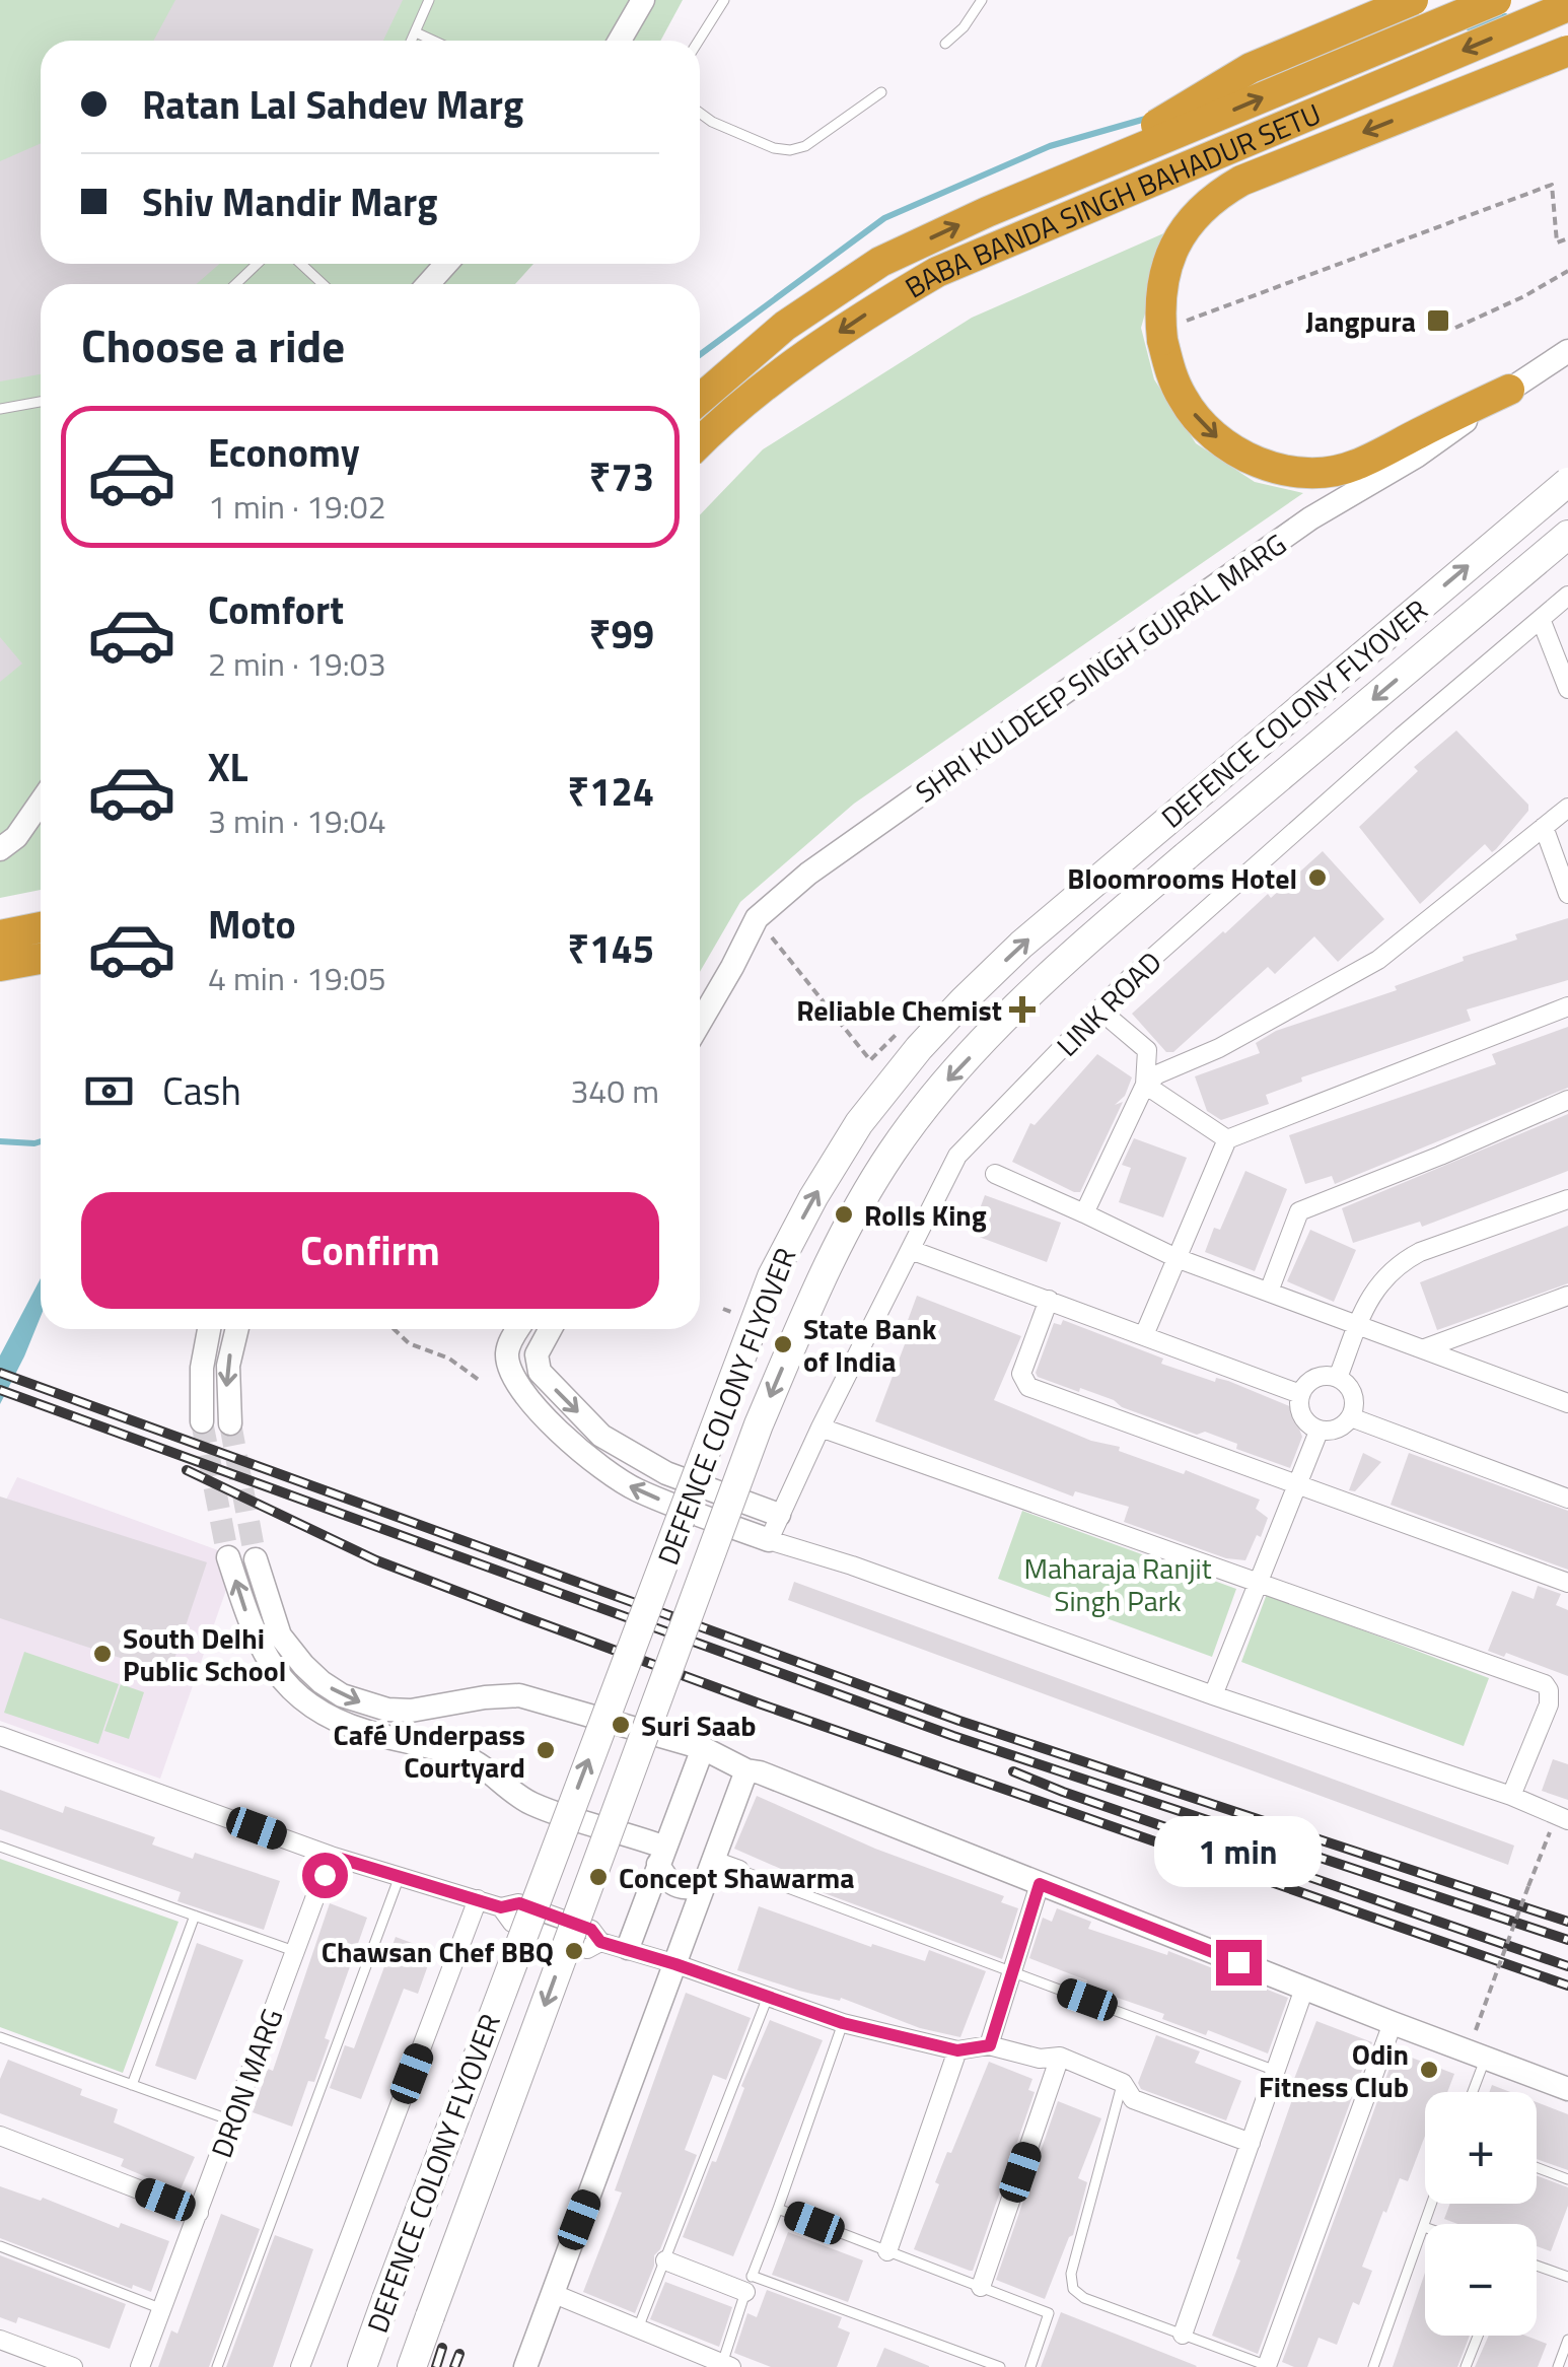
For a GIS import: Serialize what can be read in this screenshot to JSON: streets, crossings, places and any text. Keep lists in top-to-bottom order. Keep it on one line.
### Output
{"streets":{"highway":["BABA BANDA SINGH BAHADUR SETU"],"main road":["DEFENCE COLONY FLYOVER"],"street":["SHRI KULDEEP SINGH GUJRAL MARG","LINK ROAD","DRON MARG"]},"parks":["Maharaja Ranjit Singh Park"],"places":{"transit":["Jangpura"],"other":["Bloomrooms Hotel","Rolls King","State Bank of India","South Delhi Public School","Suri Saab","Café Underpass Courtyard","Concept Shawarma","Chawsan Chef BBQ","Odin Fitness Club"],"health":["Reliable Chemist"]},"page":{"banner":["Ratan Lal Sahdev Marg","Shiv Mandir Marg"],"heading":"Choose a ride","list":[{"name":"Economy","note":"1 min · 19:02","value":"₹73"},{"name":"Comfort","note":"2 min · 19:03","value":"₹99"},{"name":"XL","note":"3 min · 19:04","value":"₹124"},{"name":"Moto","note":"4 min · 19:05","value":"₹145"}],"pay":["Cash","340 m"],"buttons":"Confirm","bubble":"1 min","map_buttons":["+","−"]}}
